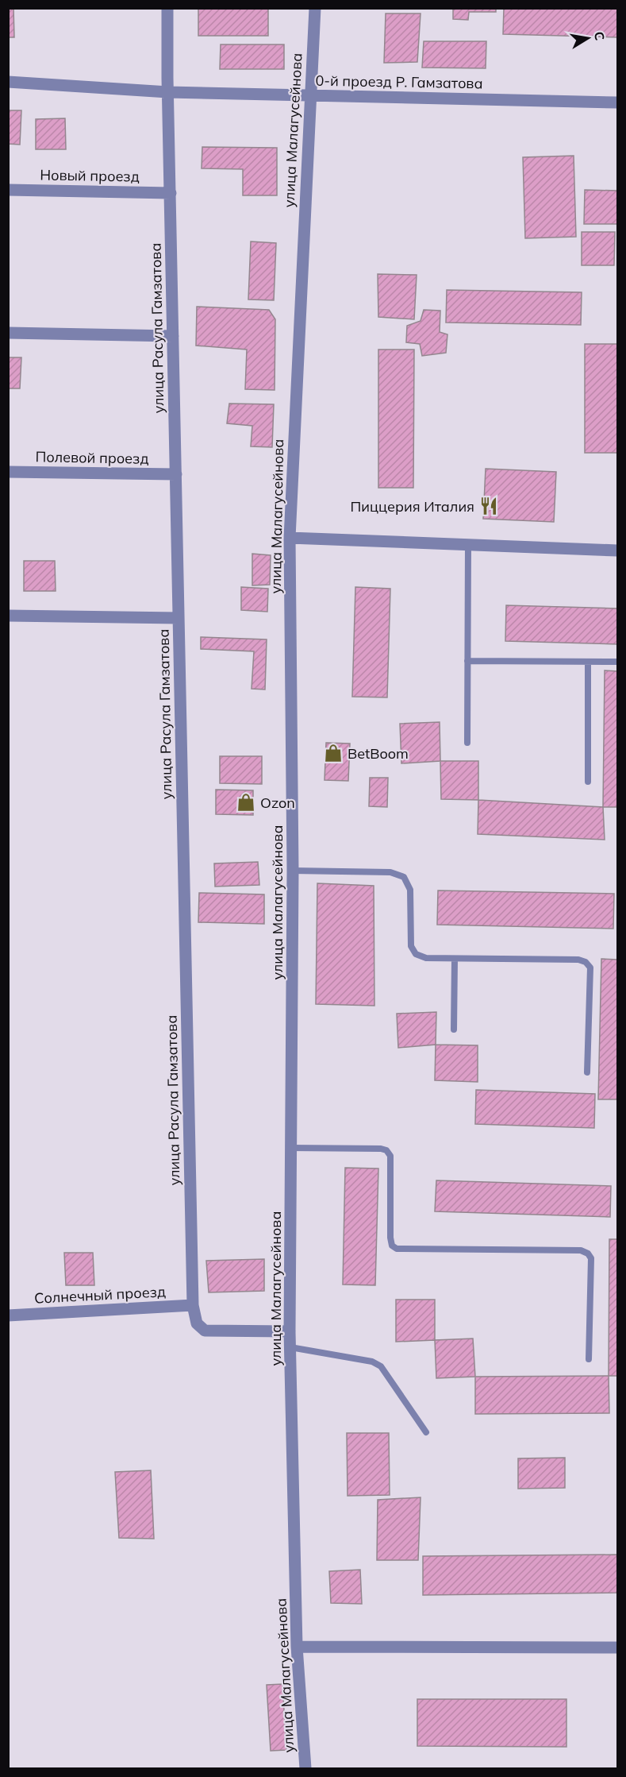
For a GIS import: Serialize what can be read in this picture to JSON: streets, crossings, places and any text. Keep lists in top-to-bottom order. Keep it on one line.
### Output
{"streets":{"street":["0-й проезд Р. Гамзатова","улица Малагусейнова","Новый проезд","улица Расула Гамзатова","Полевой проезд","Солнечный проезд"]},"crossings":[["0-й проезд Р. Гамзатова","улица Малагусейнова"],["0-й проезд Р. Гамзатова","улица Расула Гамзатова"],["улица Малагусейнова","улица Расула Гамзатова"],["Новый проезд","улица Расула Гамзатова"],["улица Расула Гамзатова","Полевой проезд"],["улица Расула Гамзатова","Солнечный проезд"]],"places":{"restaurant":["Пиццерия Италия"],"shop":["BetBoom","Ozon"]},"north":"right"}
